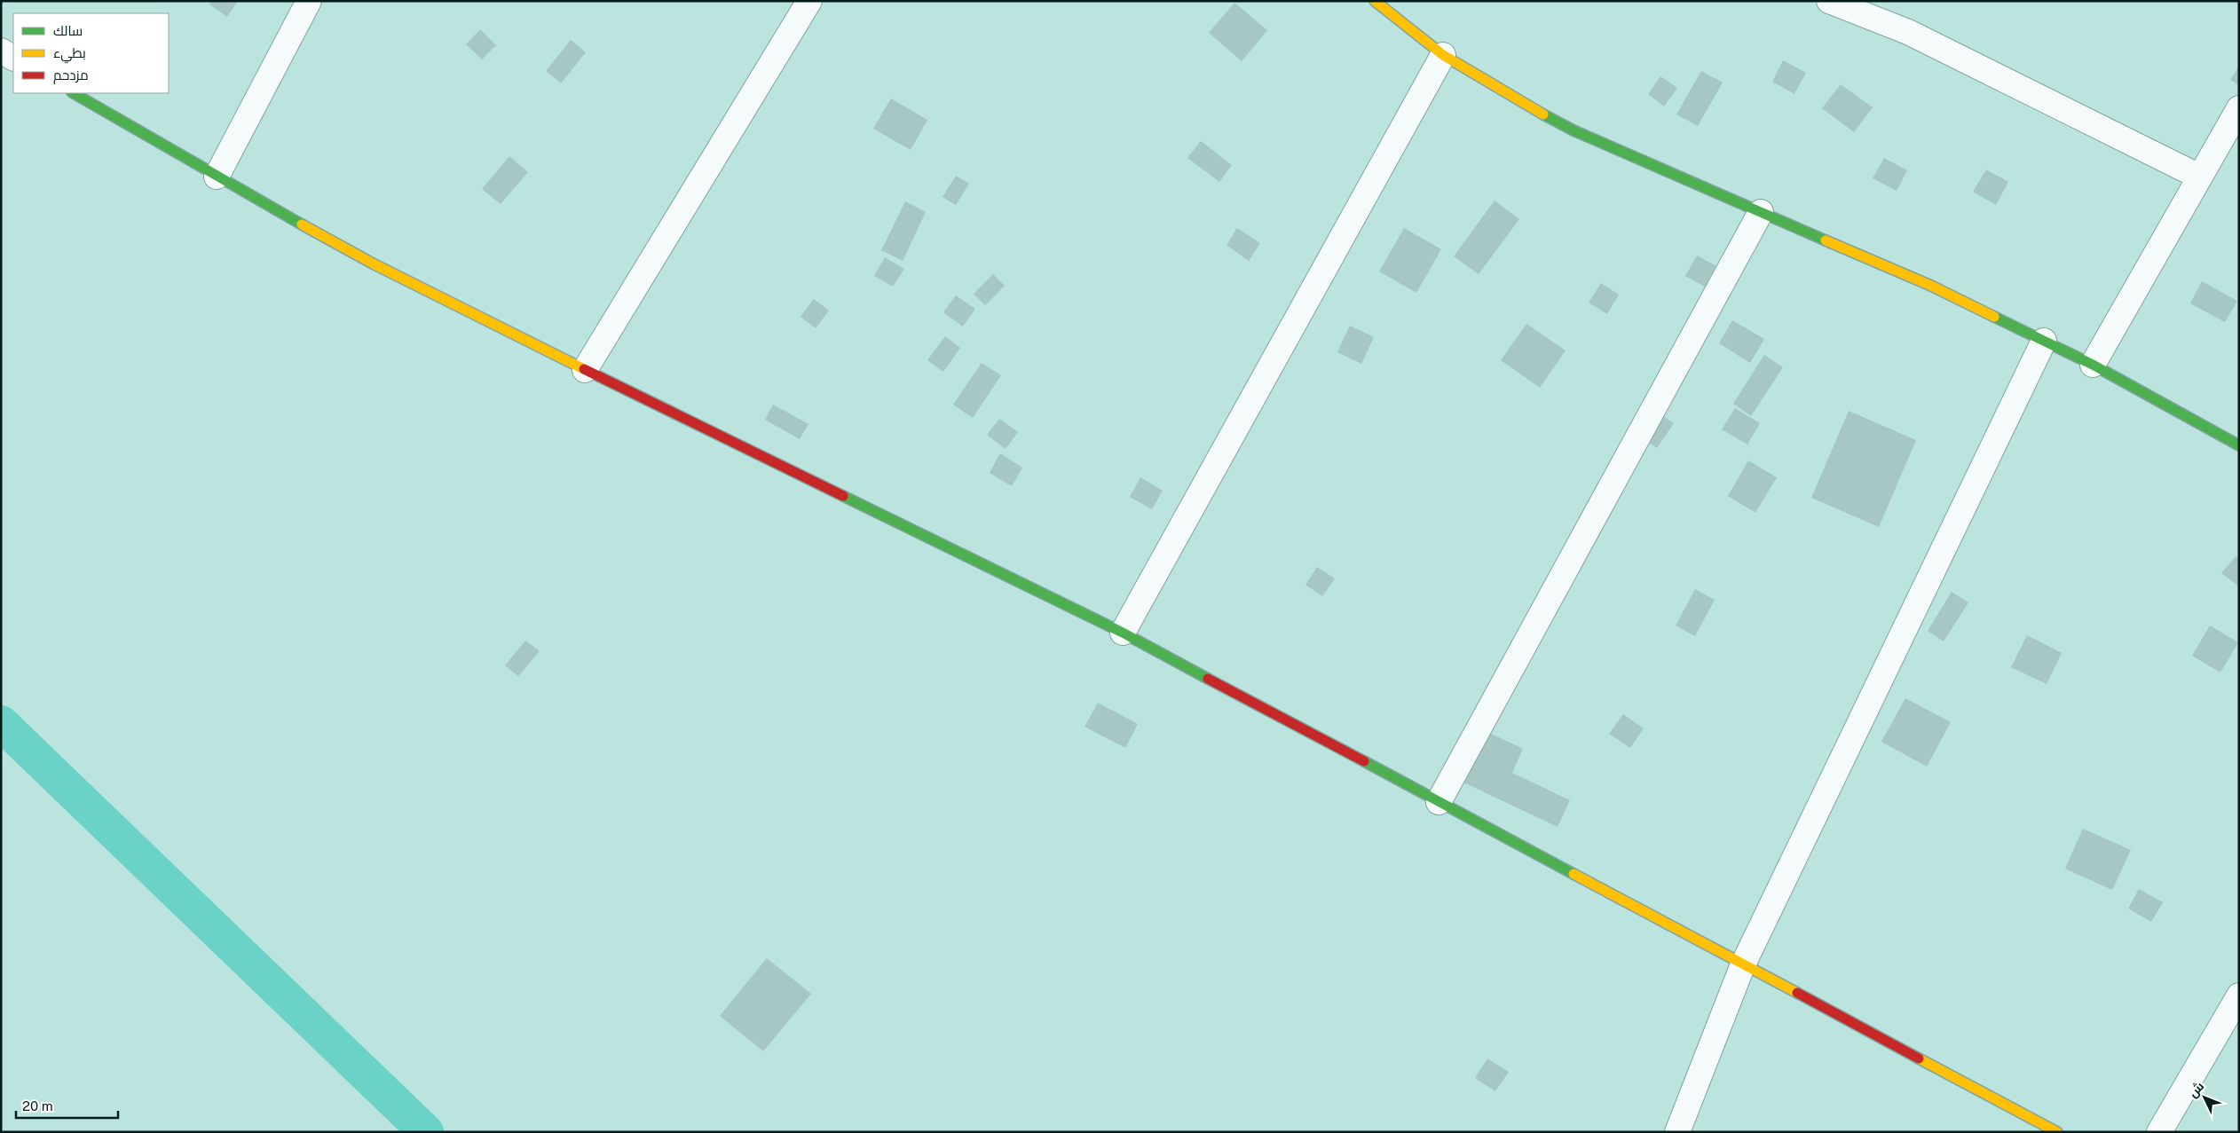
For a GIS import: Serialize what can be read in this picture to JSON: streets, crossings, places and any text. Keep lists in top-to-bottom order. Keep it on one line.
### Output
{"legend":["سالك","بطيء","مزدحم"],"scale_bar":"20 m","north":"top left"}
